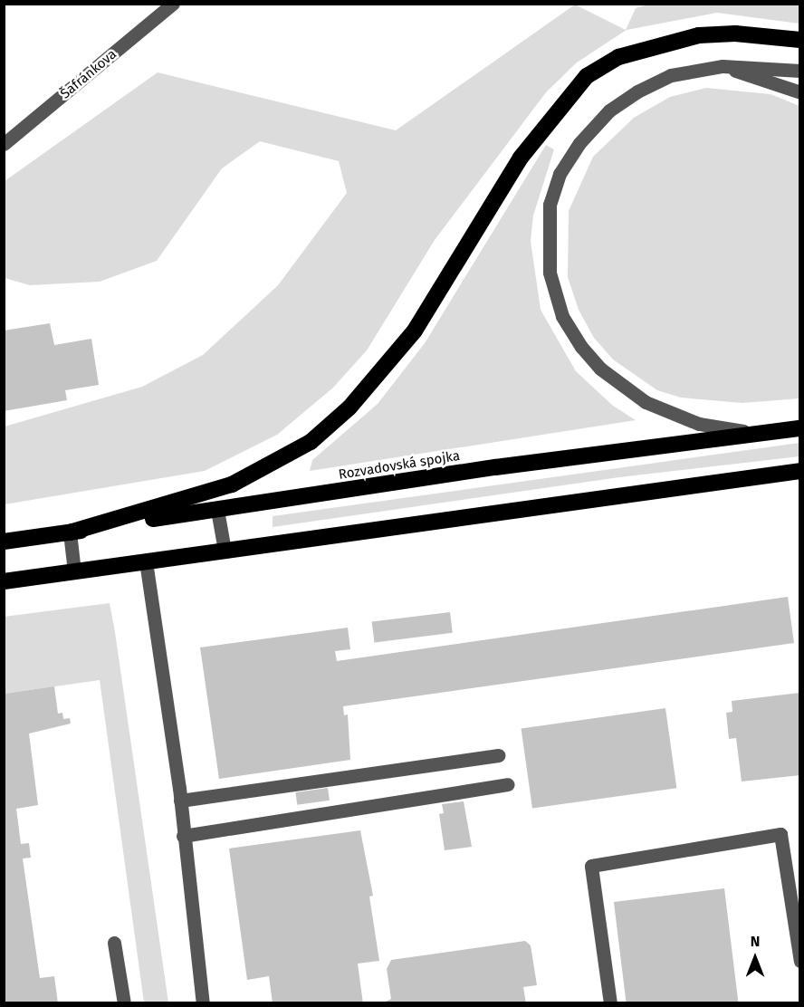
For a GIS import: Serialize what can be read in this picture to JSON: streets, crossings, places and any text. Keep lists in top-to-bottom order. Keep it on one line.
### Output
{"streets":{"highway":["Rozvadovská spojka"],"street":["Šafránkova"]},"north":"top"}
